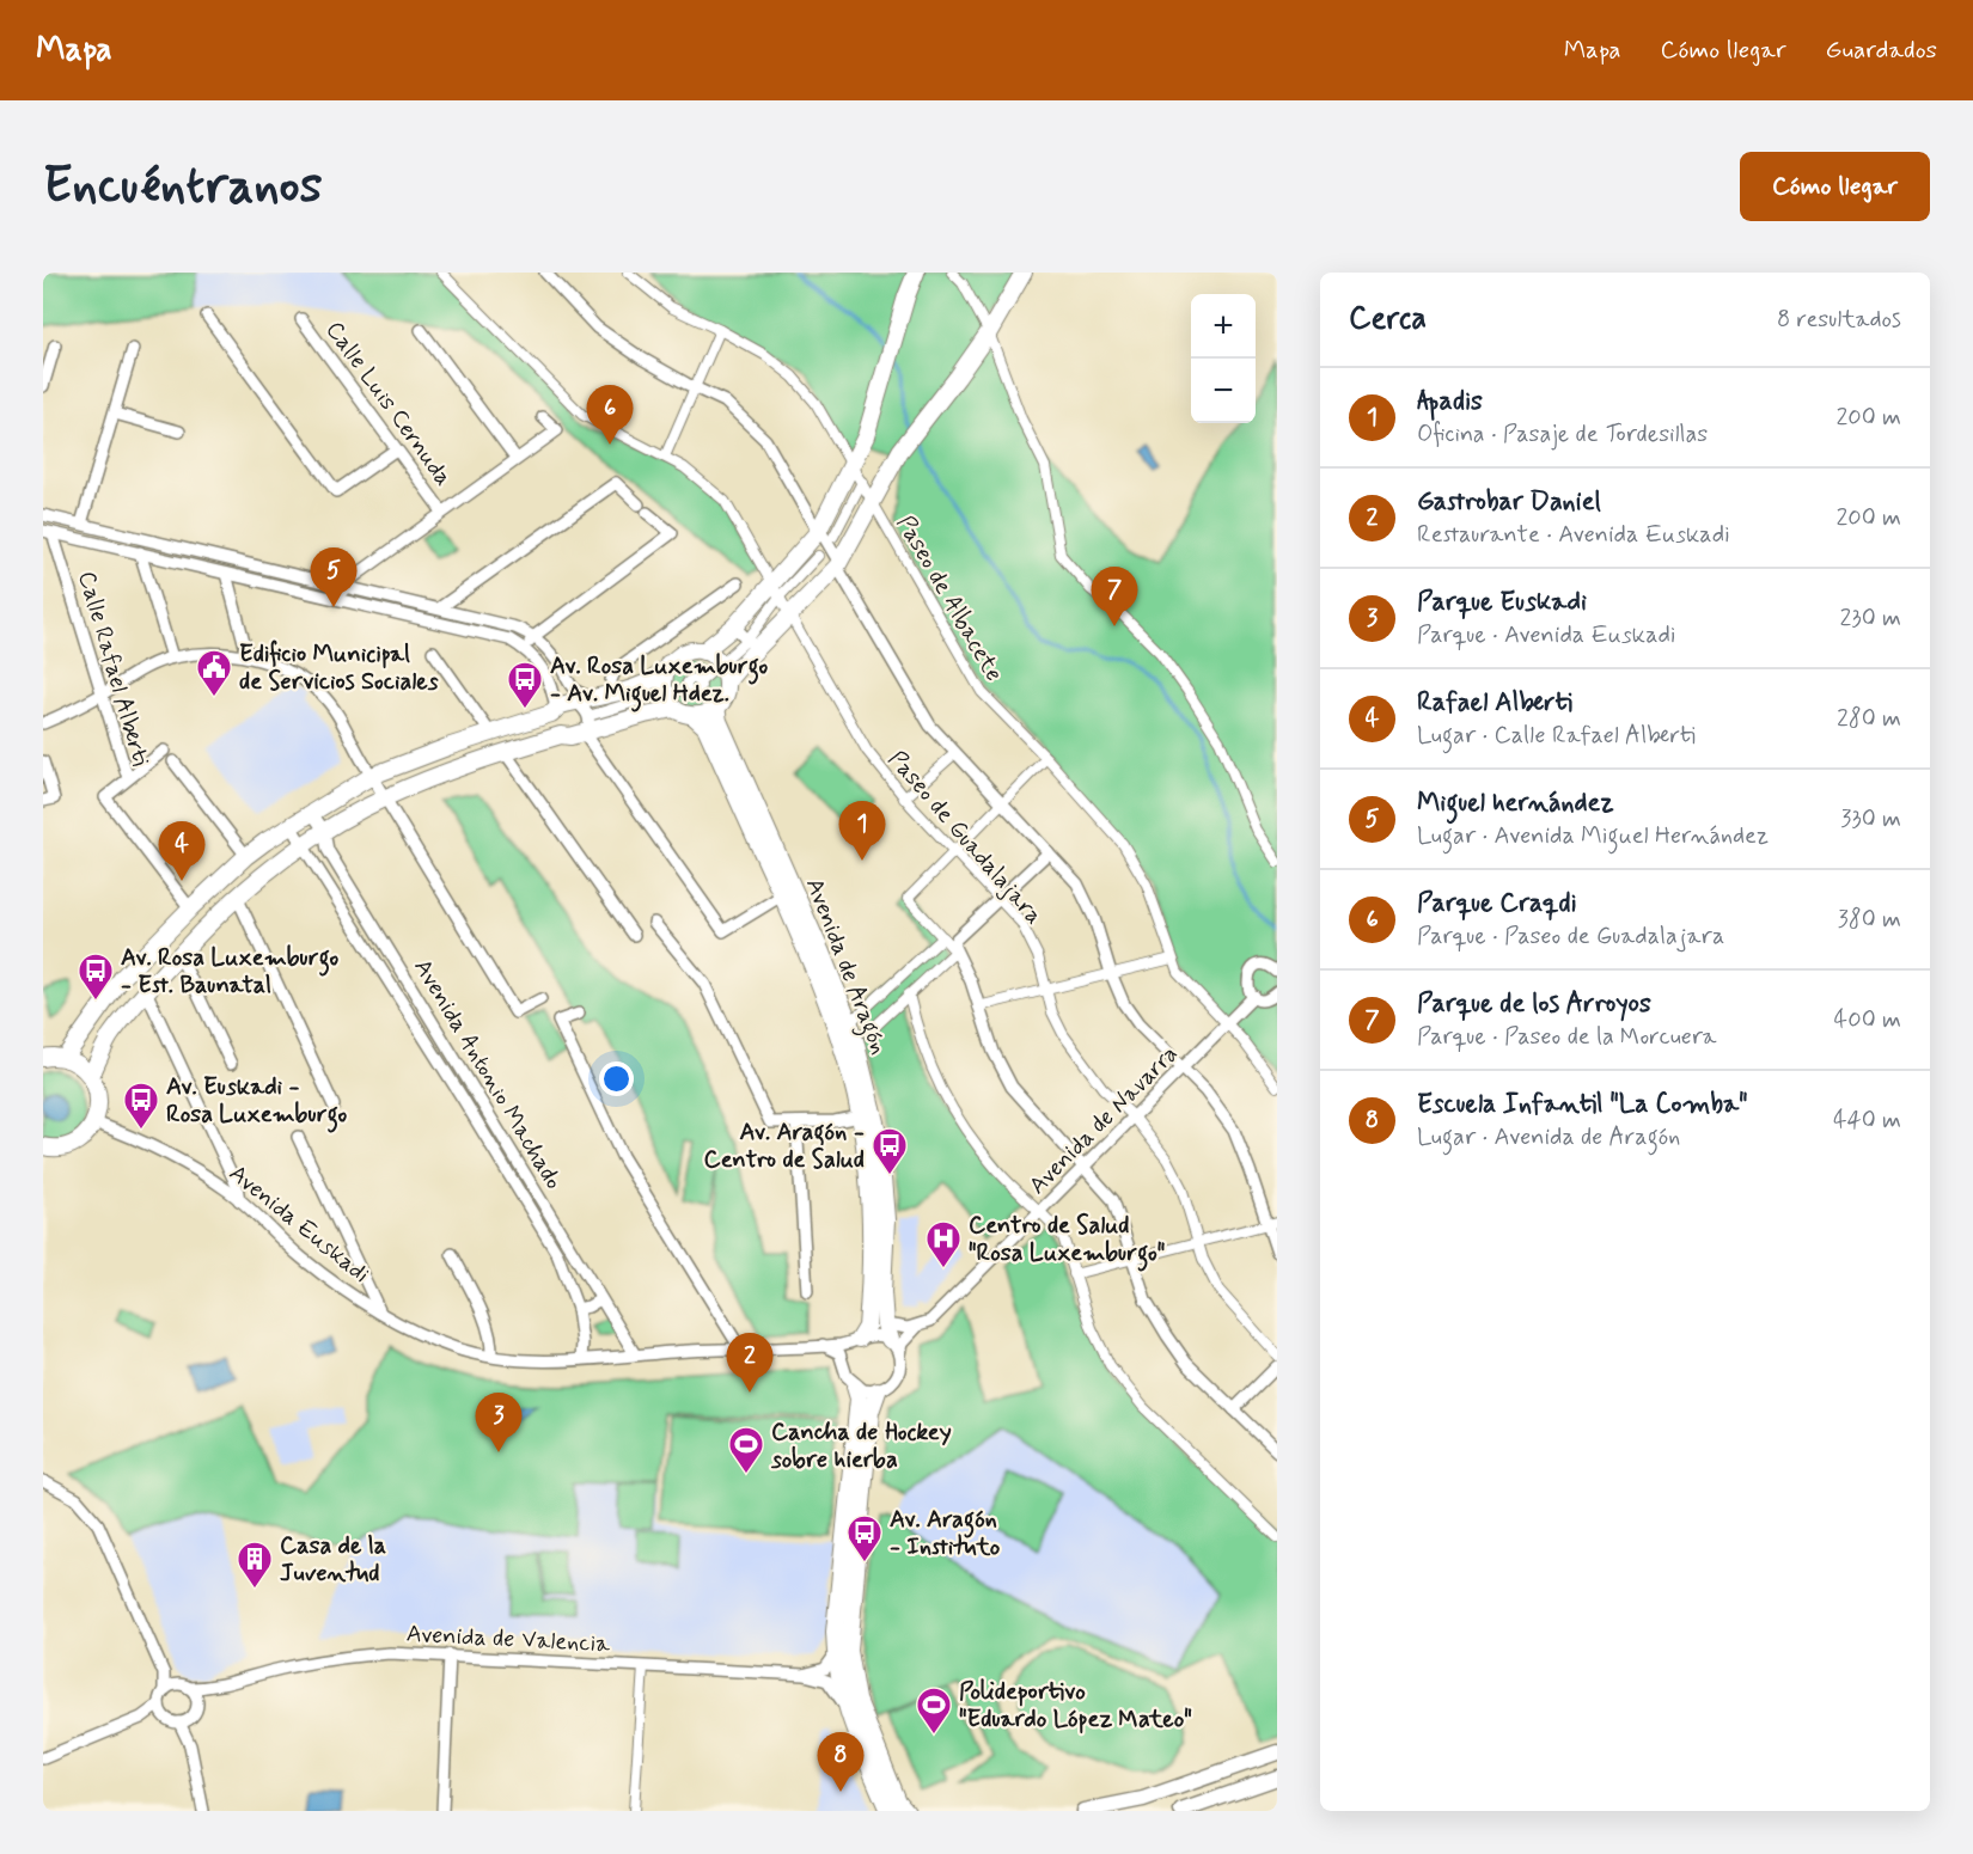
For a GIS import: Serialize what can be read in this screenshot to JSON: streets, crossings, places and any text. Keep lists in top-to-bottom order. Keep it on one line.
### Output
{"streets":{"main road":["Avenida de Aragón"],"street":["Calle Luis Cernuda","Paseo de Albacete","Calle Rafael Alberti","Paseo de Guadalajara","Avenida Antonio Machado","Avenida de Navarra","Avenida Euskadi","Avenida de Valencia"]},"crossings":[["Paseo de Albacete","Avenida de Navarra"],["Paseo de Guadalajara","Avenida de Navarra"],["Avenida de Aragón","Avenida Euskadi"],["Avenida Antonio Machado","Avenida Euskadi"]],"places":{"public building":["Edificio Municipal de Servicios Sociales"],"bus stop":["Av. Rosa Luxemburgo - Av. Miguel Hdez.","Av. Rosa Luxemburgo - Est. Baunatal","Av. Euskadi - Rosa Luxemburgo","Av. Aragón - Centro de Salud","Av. Aragón - Instituto"],"hospital":["Centro de Salud \"Rosa Luxemburgo\""],"sports":["Cancha de Hockey sobre hierba","Polideportivo \"Eduardo López Mateo\""],"building":["Casa de la Juventud"]},"page":{"header":"Mapa","nav":["Mapa","Cómo llegar","Guardados"],"buttons":"Cómo llegar","title":"Encuéntranos","heading":["Cerca","8 resultados"],"map_buttons":["+","−"],"list":[{"mark":"1","name":"Apadis","note":"Oficina · Pasaje de Tordesillas","value":"200 m"},{"mark":"2","name":"Gastrobar Daniel","note":"Restaurante · Avenida Euskadi","value":"200 m"},{"mark":"3","name":"Parque Euskadi","note":"Parque · Avenida Euskadi","value":"230 m"},{"mark":"4","name":"Rafael Alberti","note":"Lugar · Calle Rafael Alberti","value":"280 m"},{"mark":"5","name":"Miguel hernández","note":"Lugar · Avenida Miguel Hernández","value":"330 m"},{"mark":"6","name":"Parque Craqdi","note":"Parque · Paseo de Guadalajara","value":"380 m"},{"mark":"7","name":"Parque de los Arroyos","note":"Parque · Paseo de la Morcuera","value":"400 m"},{"mark":"8","name":"Escuela Infantil \"La Comba\"","note":"Lugar · Avenida de Aragón","value":"440 m"}],"pins":["6","5","7","1","4","2","3","8"]}}
